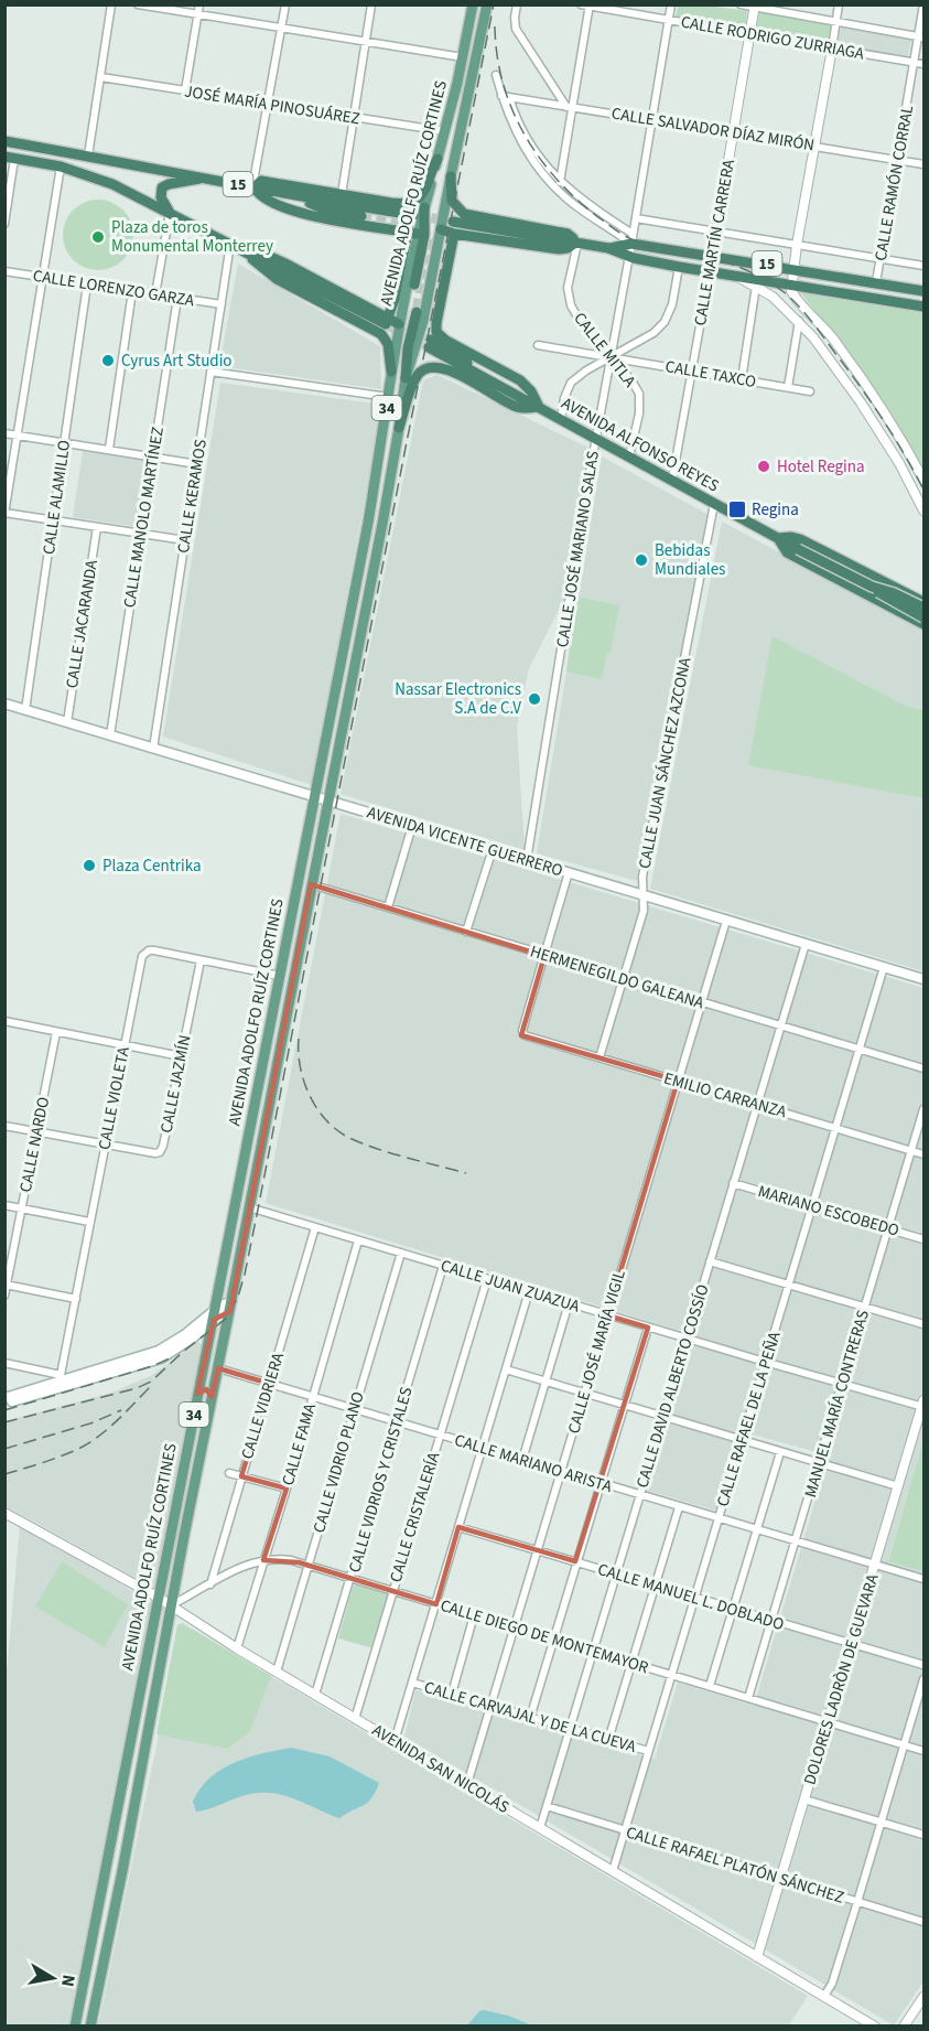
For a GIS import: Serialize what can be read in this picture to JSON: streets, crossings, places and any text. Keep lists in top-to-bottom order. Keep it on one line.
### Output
{"streets":{"highway":["15","AVENIDA ALFONSO REYES"],"main road":["AVENIDA ADOLFO RUÍZ CORTINES","34","AVENIDA VICENTE GUERRERO"],"street":["CALLE RODRIGO ZURRIAGA","JOSÉ MARÍA PINOSUÁREZ","CALLE SALVADOR DÍAZ MIRÓN","CALLE RAMÓN CORRAL","CALLE MARTÍN CARRERA","CALLE LORENZO GARZA","CALLE MITLA","CALLE TAXCO","CALLE KERAMOS","CALLE ALAMILLO","CALLE MANOLO MARTÍNEZ","CALLE JOSÉ MARIANO SALAS","CALLE JACARANDA","CALLE JUAN SÁNCHEZ AZCONA","HERMENEGILDO GALEANA","CALLE JAZMÍN","EMILIO CARRANZA","CALLE VIOLETA","CALLE NARDO","MARIANO ESCOBEDO","CALLE JUAN ZUAZUA","CALLE JOSÉ MARÍA VIGIL","CALLE DAVID ALBERTO COSSÍO","MANUEL MARÍA CONTRERAS","CALLE VIDRIERA","CALLE RAFAEL DE LA PEÑA","CALLE FAMA","CALLE VIDRIO PLANO","CALLE MARIANO ARISTA","CALLE VIDRIOS Y CRISTALES","CALLE CRISTALERÍA","CALLE MANUEL L. DOBLADO","CALLE DIEGO DE MONTEMAYOR","DOLORES LADRÒN DE GUEVARA","CALLE CARVAJAL Y DE LA CUEVA","AVENIDA SAN NICOLÁS","CALLE RAFAEL PLATÓN SÁNCHEZ"]},"crossings":[["CALLE RODRIGO ZURRIAGA","CALLE RAMÓN CORRAL"],["CALLE RODRIGO ZURRIAGA","CALLE MARTÍN CARRERA"],["CALLE RODRIGO ZURRIAGA","CALLE JOSÉ MARIANO SALAS"],["JOSÉ MARÍA PINOSUÁREZ","AVENIDA ADOLFO RUÍZ CORTINES"],["CALLE SALVADOR DÍAZ MIRÓN","CALLE RAMÓN CORRAL"],["CALLE SALVADOR DÍAZ MIRÓN","CALLE MARTÍN CARRERA"],["CALLE SALVADOR DÍAZ MIRÓN","CALLE JOSÉ MARIANO SALAS"],["CALLE RAMÓN CORRAL","15"],["15","CALLE MARTÍN CARRERA"],["15","CALLE MITLA"],["15","CALLE JOSÉ MARIANO SALAS"],["AVENIDA ADOLFO RUÍZ CORTINES","AVENIDA VICENTE GUERRERO"],["AVENIDA ADOLFO RUÍZ CORTINES","HERMENEGILDO GALEANA"],["AVENIDA ADOLFO RUÍZ CORTINES","CALLE VIOLETA"],["AVENIDA ADOLFO RUÍZ CORTINES","CALLE JUAN ZUAZUA"],["AVENIDA ADOLFO RUÍZ CORTINES","CALLE MARIANO ARISTA"],["AVENIDA ADOLFO RUÍZ CORTINES","CALLE DIEGO DE MONTEMAYOR"],["AVENIDA ADOLFO RUÍZ CORTINES","AVENIDA SAN NICOLÁS"],["CALLE MARTÍN CARRERA","CALLE TAXCO"],["CALLE MARTÍN CARRERA","AVENIDA ALFONSO REYES"],["CALLE LORENZO GARZA","CALLE KERAMOS"],["CALLE LORENZO GARZA","CALLE ALAMILLO"],["CALLE LORENZO GARZA","CALLE MANOLO MARTÍNEZ"],["CALLE MITLA","CALLE TAXCO"],["CALLE MITLA","AVENIDA ALFONSO REYES"],["CALLE MITLA","CALLE JOSÉ MARIANO SALAS"],["CALLE TAXCO","CALLE JOSÉ MARIANO SALAS"],["AVENIDA ALFONSO REYES","CALLE JOSÉ MARIANO SALAS"],["AVENIDA ALFONSO REYES","CALLE JUAN SÁNCHEZ AZCONA"],["CALLE KERAMOS","AVENIDA VICENTE GUERRERO"],["CALLE ALAMILLO","AVENIDA VICENTE GUERRERO"],["CALLE MANOLO MARTÍNEZ","AVENIDA VICENTE GUERRERO"],["CALLE JOSÉ MARIANO SALAS","AVENIDA VICENTE GUERRERO"],["CALLE JACARANDA","AVENIDA VICENTE GUERRERO"],["CALLE JUAN SÁNCHEZ AZCONA","AVENIDA VICENTE GUERRERO"],["CALLE JUAN SÁNCHEZ AZCONA","HERMENEGILDO GALEANA"],["CALLE JUAN SÁNCHEZ AZCONA","EMILIO CARRANZA"],["AVENIDA VICENTE GUERRERO","CALLE JOSÉ MARÍA VIGIL"],["AVENIDA VICENTE GUERRERO","CALLE DAVID ALBERTO COSSÍO"],["AVENIDA VICENTE GUERRERO","CALLE RAFAEL DE LA PEÑA"],["HERMENEGILDO GALEANA","EMILIO CARRANZA"],["HERMENEGILDO GALEANA","CALLE JOSÉ MARÍA VIGIL"],["HERMENEGILDO GALEANA","CALLE DAVID ALBERTO COSSÍO"],["HERMENEGILDO GALEANA","CALLE RAFAEL DE LA PEÑA"],["CALLE JAZMÍN","CALLE VIOLETA"],["EMILIO CARRANZA","CALLE JOSÉ MARÍA VIGIL"],["EMILIO CARRANZA","CALLE DAVID ALBERTO COSSÍO"],["EMILIO CARRANZA","MANUEL MARÍA CONTRERAS"],["EMILIO CARRANZA","CALLE RAFAEL DE LA PEÑA"],["MARIANO ESCOBEDO","CALLE DAVID ALBERTO COSSÍO"],["MARIANO ESCOBEDO","MANUEL MARÍA CONTRERAS"],["MARIANO ESCOBEDO","CALLE RAFAEL DE LA PEÑA"],["CALLE JUAN ZUAZUA","CALLE JOSÉ MARÍA VIGIL"],["CALLE JUAN ZUAZUA","CALLE DAVID ALBERTO COSSÍO"],["CALLE JUAN ZUAZUA","MANUEL MARÍA CONTRERAS"],["CALLE JUAN ZUAZUA","CALLE VIDRIERA"],["CALLE JUAN ZUAZUA","CALLE RAFAEL DE LA PEÑA"],["CALLE JUAN ZUAZUA","CALLE FAMA"],["CALLE JUAN ZUAZUA","CALLE VIDRIO PLANO"],["CALLE JUAN ZUAZUA","CALLE VIDRIOS Y CRISTALES"],["CALLE JUAN ZUAZUA","CALLE CRISTALERÍA"],["CALLE JUAN ZUAZUA","DOLORES LADRÒN DE GUEVARA"],["CALLE JOSÉ MARÍA VIGIL","CALLE MARIANO ARISTA"],["CALLE JOSÉ MARÍA VIGIL","CALLE MANUEL L. DOBLADO"],["CALLE JOSÉ MARÍA VIGIL","CALLE DIEGO DE MONTEMAYOR"],["CALLE JOSÉ MARÍA VIGIL","CALLE CARVAJAL Y DE LA CUEVA"],["CALLE JOSÉ MARÍA VIGIL","AVENIDA SAN NICOLÁS"],["CALLE DAVID ALBERTO COSSÍO","CALLE MARIANO ARISTA"],["CALLE DAVID ALBERTO COSSÍO","CALLE MANUEL L. DOBLADO"],["CALLE DAVID ALBERTO COSSÍO","CALLE DIEGO DE MONTEMAYOR"],["CALLE DAVID ALBERTO COSSÍO","CALLE CARVAJAL Y DE LA CUEVA"],["CALLE DAVID ALBERTO COSSÍO","AVENIDA SAN NICOLÁS"],["CALLE DAVID ALBERTO COSSÍO","CALLE RAFAEL PLATÓN SÁNCHEZ"],["MANUEL MARÍA CONTRERAS","CALLE MARIANO ARISTA"],["MANUEL MARÍA CONTRERAS","CALLE MANUEL L. DOBLADO"],["MANUEL MARÍA CONTRERAS","CALLE DIEGO DE MONTEMAYOR"],["CALLE VIDRIERA","CALLE MARIANO ARISTA"],["CALLE VIDRIERA","CALLE DIEGO DE MONTEMAYOR"],["CALLE RAFAEL DE LA PEÑA","CALLE MARIANO ARISTA"],["CALLE RAFAEL DE LA PEÑA","CALLE MANUEL L. DOBLADO"],["CALLE RAFAEL DE LA PEÑA","CALLE DIEGO DE MONTEMAYOR"],["CALLE RAFAEL DE LA PEÑA","CALLE CARVAJAL Y DE LA CUEVA"],["CALLE RAFAEL DE LA PEÑA","AVENIDA SAN NICOLÁS"],["CALLE RAFAEL DE LA PEÑA","CALLE RAFAEL PLATÓN SÁNCHEZ"],["CALLE FAMA","CALLE MARIANO ARISTA"],["CALLE FAMA","CALLE DIEGO DE MONTEMAYOR"],["CALLE FAMA","AVENIDA SAN NICOLÁS"],["CALLE VIDRIO PLANO","CALLE MARIANO ARISTA"],["CALLE VIDRIO PLANO","CALLE DIEGO DE MONTEMAYOR"],["CALLE VIDRIO PLANO","AVENIDA SAN NICOLÁS"],["CALLE MARIANO ARISTA","CALLE VIDRIOS Y CRISTALES"],["CALLE MARIANO ARISTA","CALLE CRISTALERÍA"],["CALLE MARIANO ARISTA","DOLORES LADRÒN DE GUEVARA"],["CALLE VIDRIOS Y CRISTALES","CALLE DIEGO DE MONTEMAYOR"],["CALLE VIDRIOS Y CRISTALES","AVENIDA SAN NICOLÁS"],["CALLE CRISTALERÍA","CALLE DIEGO DE MONTEMAYOR"],["CALLE CRISTALERÍA","AVENIDA SAN NICOLÁS"],["CALLE MANUEL L. DOBLADO","DOLORES LADRÒN DE GUEVARA"],["CALLE DIEGO DE MONTEMAYOR","DOLORES LADRÒN DE GUEVARA"],["CALLE DIEGO DE MONTEMAYOR","AVENIDA SAN NICOLÁS"],["DOLORES LADRÒN DE GUEVARA","AVENIDA SAN NICOLÁS"],["DOLORES LADRÒN DE GUEVARA","CALLE RAFAEL PLATÓN SÁNCHEZ"]],"places":{"other":["Plaza de toros Monumental Monterrey","Cyrus Art Studio","Hotel Regina","Bebidas Mundiales","Nassar Electronics S.A de C.V","Plaza Centrika"],"transit":["Regina"]},"north":"right"}
